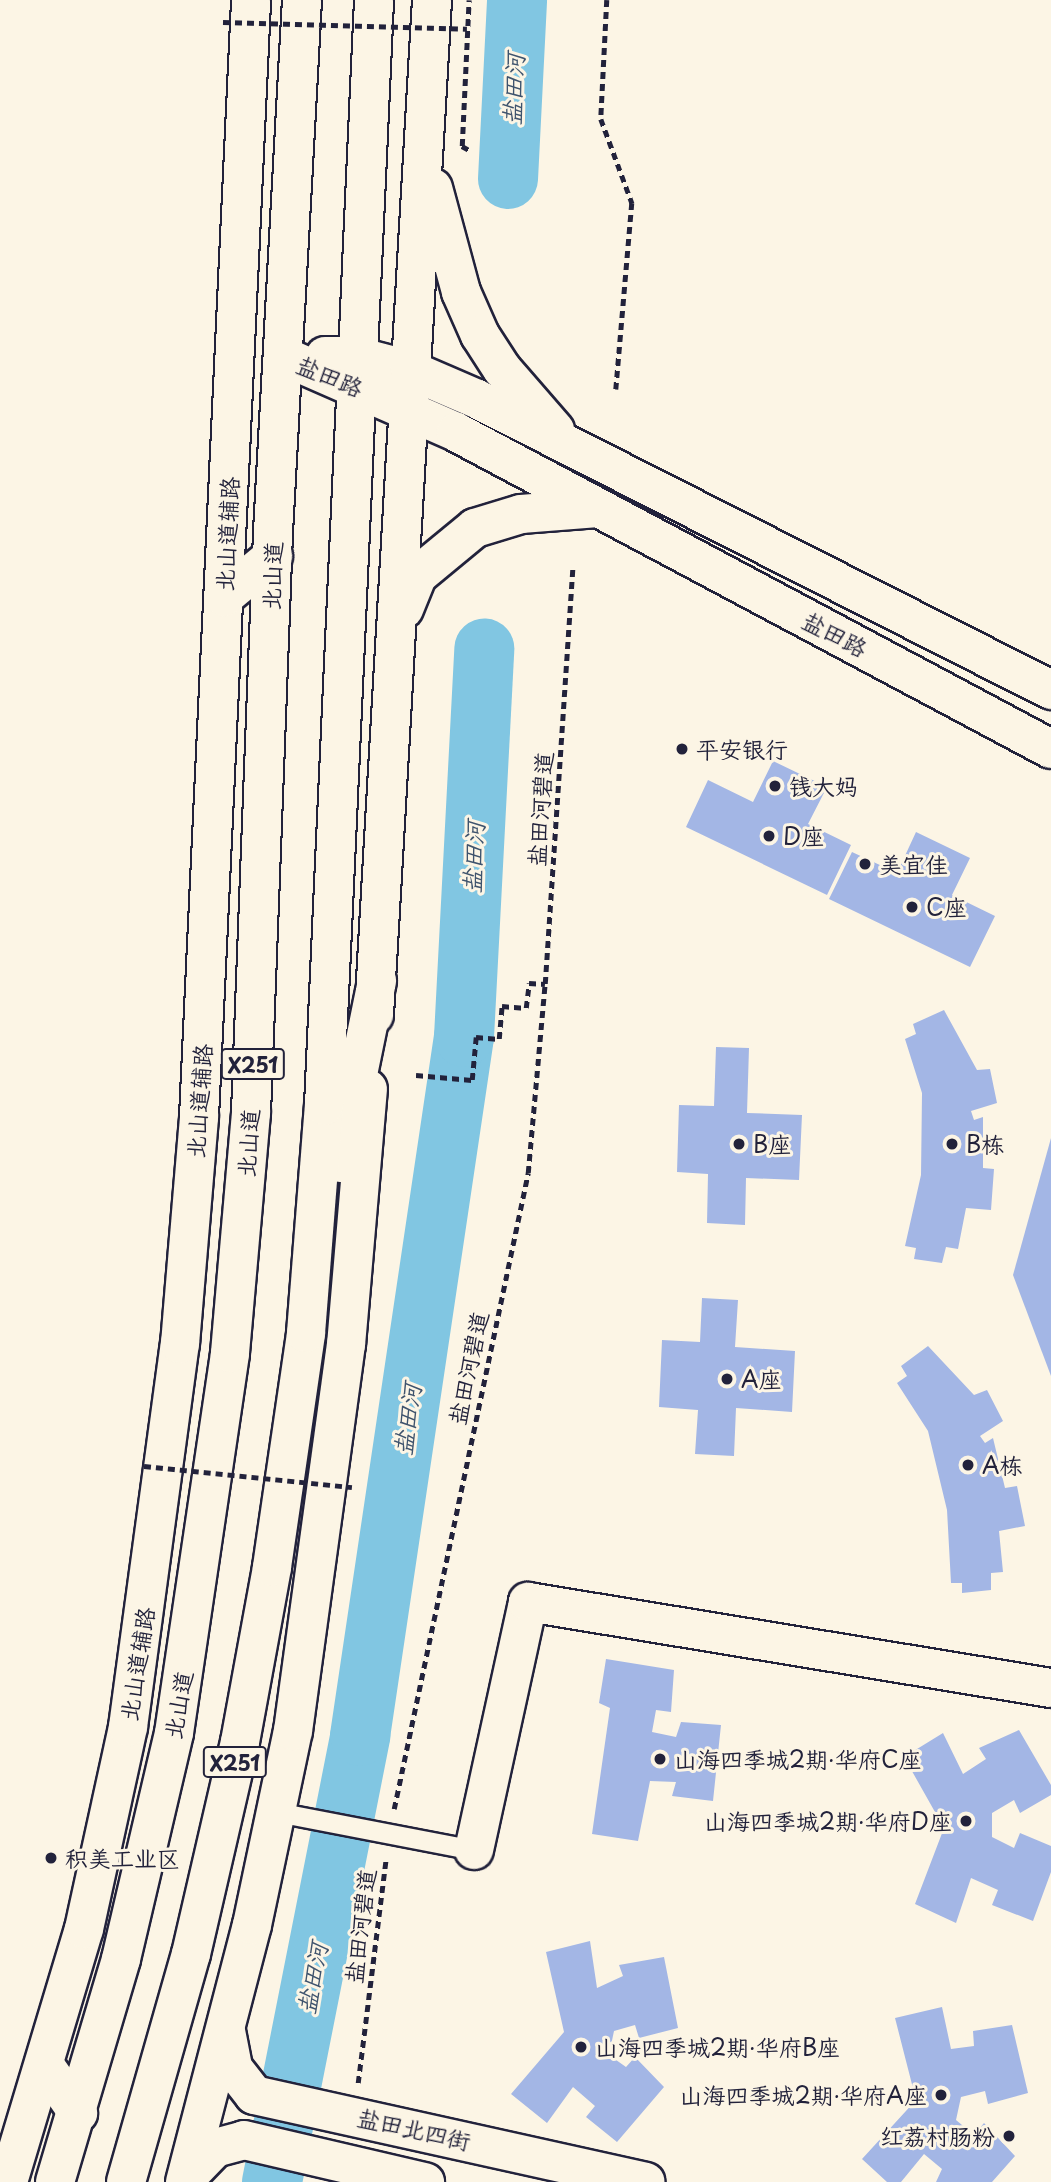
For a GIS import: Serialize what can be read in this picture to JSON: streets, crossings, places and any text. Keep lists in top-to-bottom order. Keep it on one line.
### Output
{"streets":{"street":["盐田路","北山道辅路","北山道","X251","盐田北四街"],"path":["盐田河碧道"]},"crossings":[["盐田路","北山道"],["盐田路","X251"],["盐田河碧道","盐田北四街"]],"water":["盐田河"],"places":["平安银行","钱大妈","D座","美宜佳","C座","B座","B栋","A座","A栋","山海四季城2期·华府C座","山海四季城2期·华府D座","积美工业区","山海四季城2期·华府B座","山海四季城2期·华府A座","红荔村肠粉"]}
